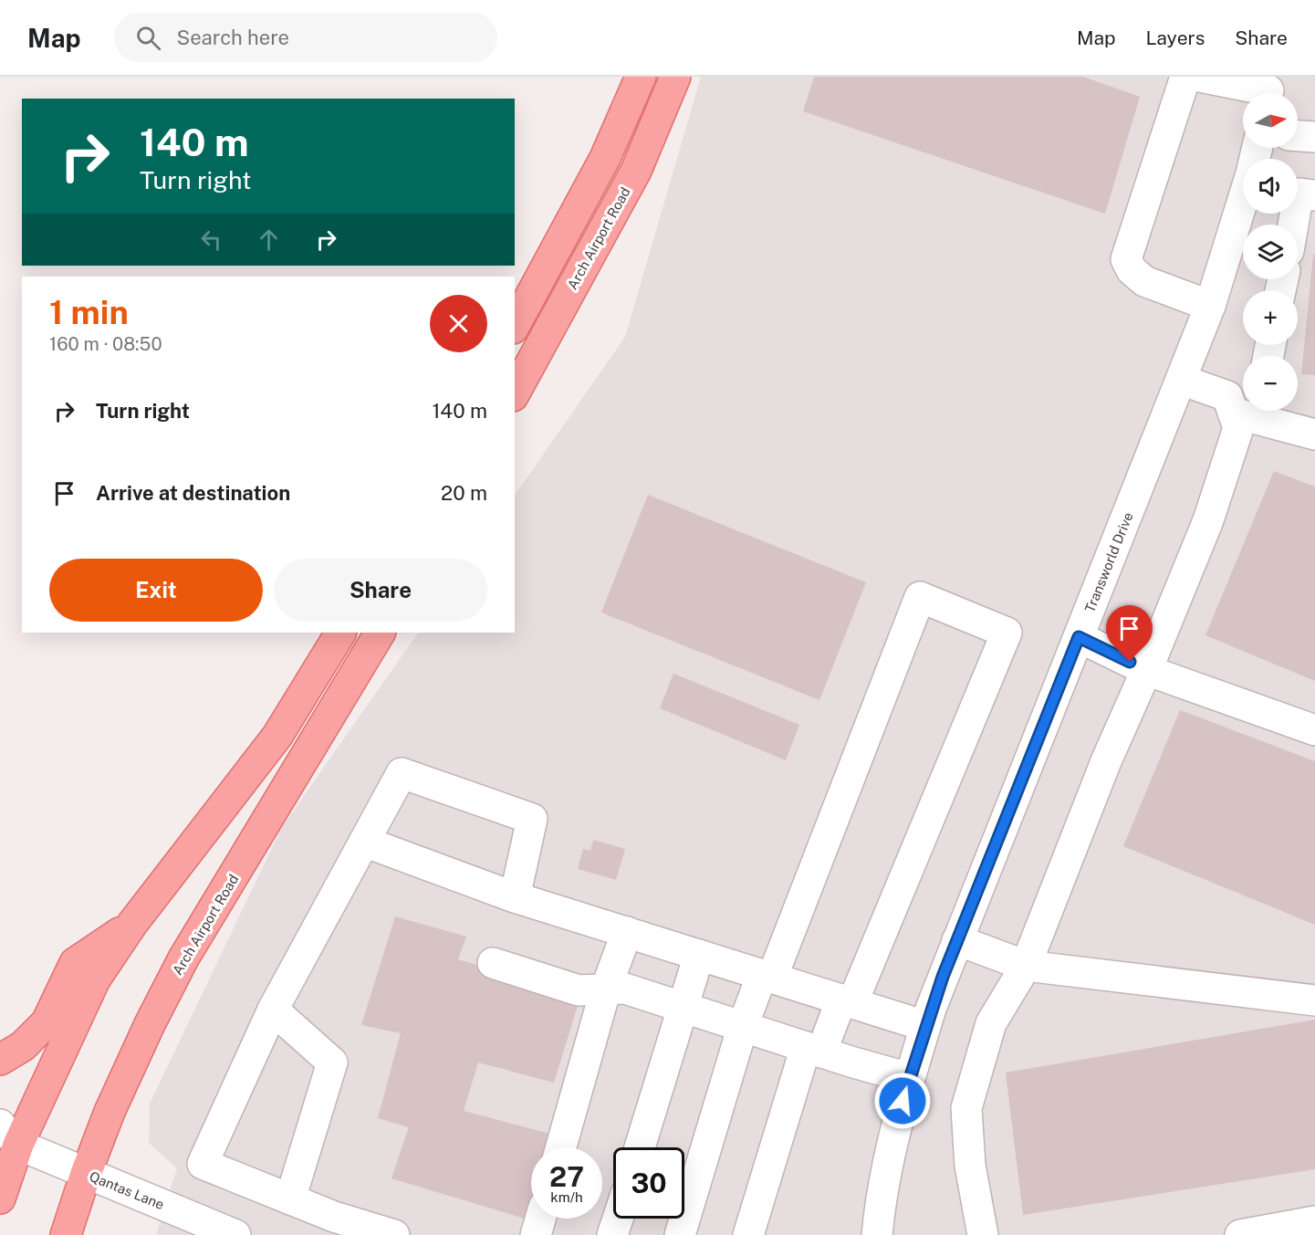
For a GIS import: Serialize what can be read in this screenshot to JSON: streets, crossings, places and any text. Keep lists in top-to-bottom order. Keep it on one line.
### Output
{"streets":{"main road":["Arch Airport Road"],"street":["Transworld Drive","Qantas Lane"]},"crossings":[["Arch Airport Road","Qantas Lane"]],"north":"right","page":{"header":"Map","search":"Search here","nav":["Map","Layers","Share"],"map_buttons":["+","−"],"turn":["140 m","Turn right"],"heading":["1 min","160 m · 08:50"],"list":[{"name":"Turn right","value":"140 m"},{"name":"Arrive at destination","value":"20 m"}],"buttons":["Exit","Share"],"speed":"27 km/h","limit":"30"}}
